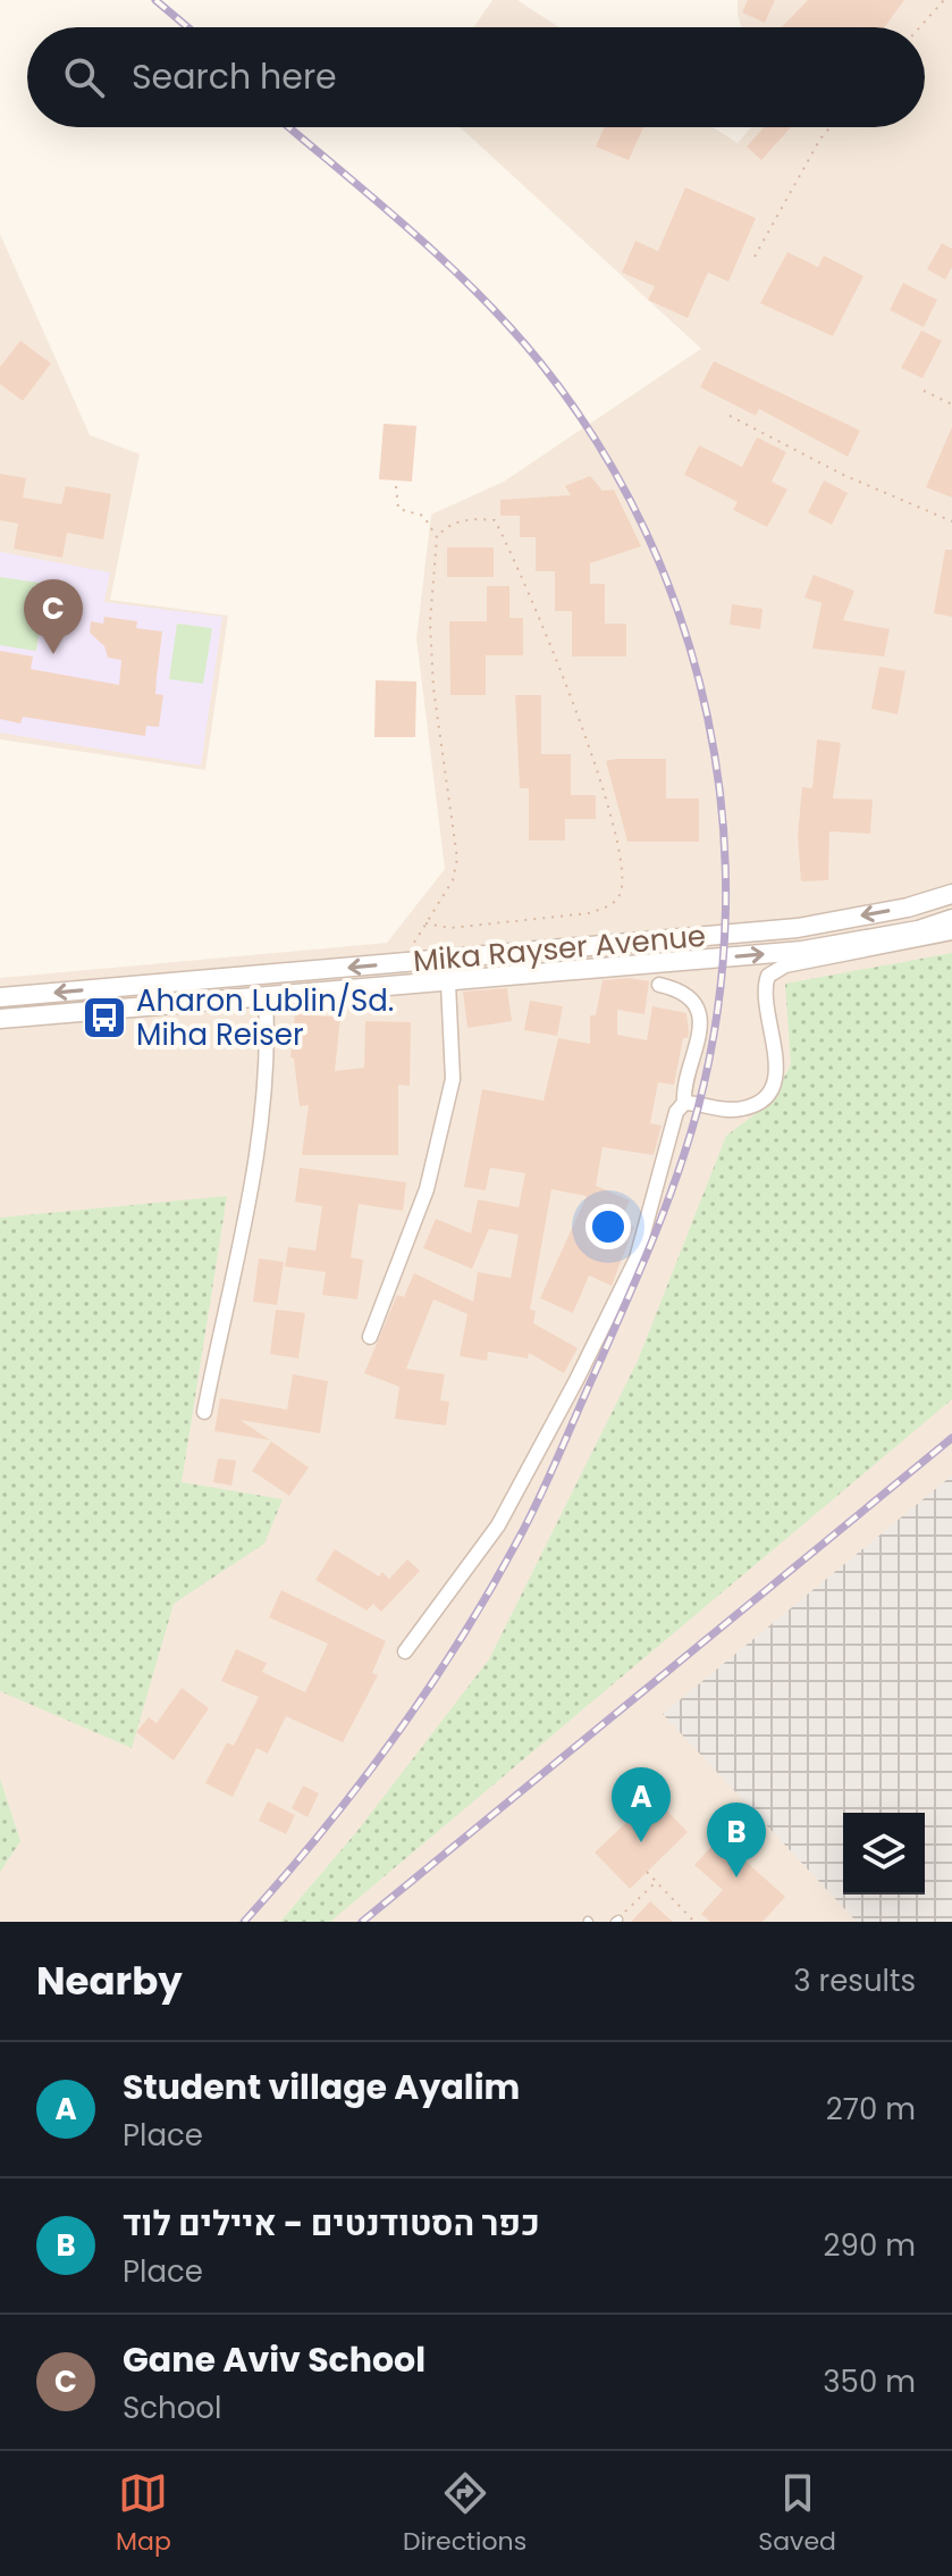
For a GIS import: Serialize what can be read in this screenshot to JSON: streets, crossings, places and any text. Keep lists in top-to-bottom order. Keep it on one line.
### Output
{"streets":{"street":["Mika Rayser Avenue"]},"places":{"bus stop":["Aharon Lublin/Sd. Miha Reiser"]},"page":{"search":"Search here","pins":["C","A","B"],"heading":["Nearby","3 results"],"list":[{"mark":"A","name":"Student village Ayalim","note":"Place","value":"270 m"},{"mark":"B","name":"כפר הסטודנטים - איילים לוד","note":"Place","value":"290 m"},{"mark":"C","name":"Gane Aviv School","note":"School","value":"350 m"}],"nav":["Map","Directions","Saved"]}}
